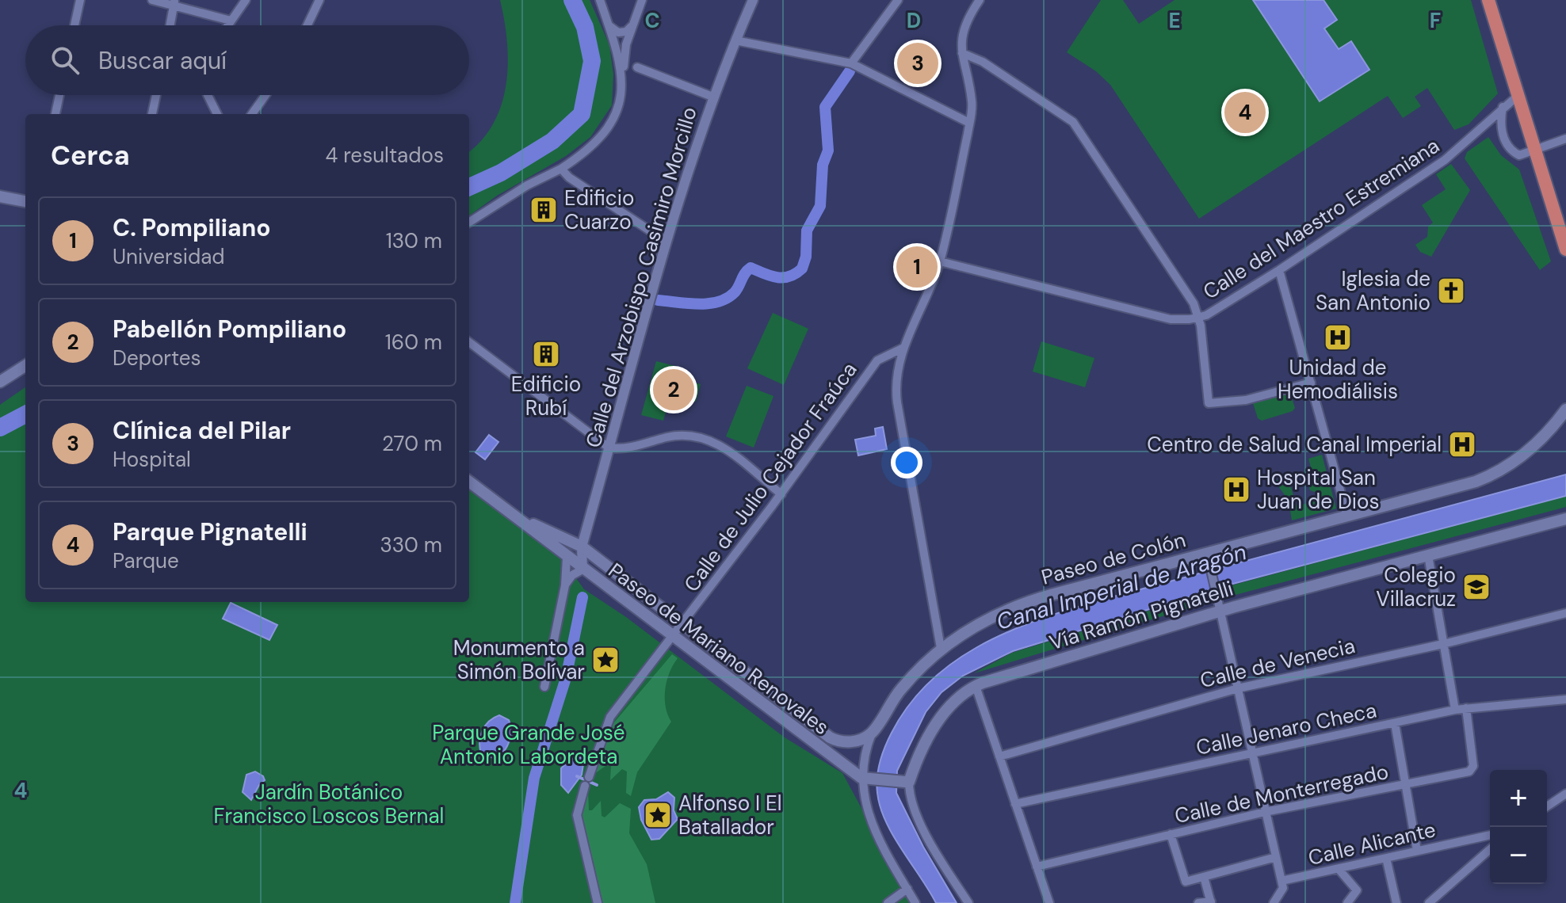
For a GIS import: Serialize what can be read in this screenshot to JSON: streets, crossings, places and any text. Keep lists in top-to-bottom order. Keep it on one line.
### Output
{"streets":{"main road":["Paseo de Colón","Vía Ramón Pignatelli","Paseo de Mariano Renovales"],"street":["Calle del Maestro Estremiana","Calle del Arzobispo Casimiro Morcillo","Calle de Julio Cejador Fraúca","Calle de Venecia","Calle Jenaro Checa","Calle de Monterregado","Calle Alicante"]},"crossings":[["Calle del Arzobispo Casimiro Morcillo","Paseo de Mariano Renovales"],["Calle de Julio Cejador Fraúca","Paseo de Mariano Renovales"],["Paseo de Colón","Paseo de Mariano Renovales"],["Calle Jenaro Checa","Calle de Monterregado"]],"water":["Canal Imperial de Aragón"],"parks":["Parque Grande José Antonio Labordeta","Jardín Botánico Francisco Loscos Bernal"],"places":{"building":["Edificio Cuarzo","Edificio Rubí"],"church":["Iglesia de San Antonio"],"hospital":["Unidad de Hemodiálisis","Centro de Salud Canal Imperial","Hospital San Juan de Dios"],"school or university":["Colegio Villacruz"],"place":["Monumento a Simón Bolívar","Alfonso I El Batallador"]},"page":{"search":"Buscar aquí","pins":["3","4","1","2"],"heading":["Cerca","4 resultados"],"list":[{"mark":"1","name":"C. Pompiliano","note":"Universidad","value":"130 m"},{"mark":"2","name":"Pabellón Pompiliano","note":"Deportes","value":"160 m"},{"mark":"3","name":"Clínica del Pilar","note":"Hospital","value":"270 m"},{"mark":"4","name":"Parque Pignatelli","note":"Parque","value":"330 m"}],"map_buttons":["+","−"]},"grid":{"columns":["C","D","E","F"],"rows":["4"]}}
